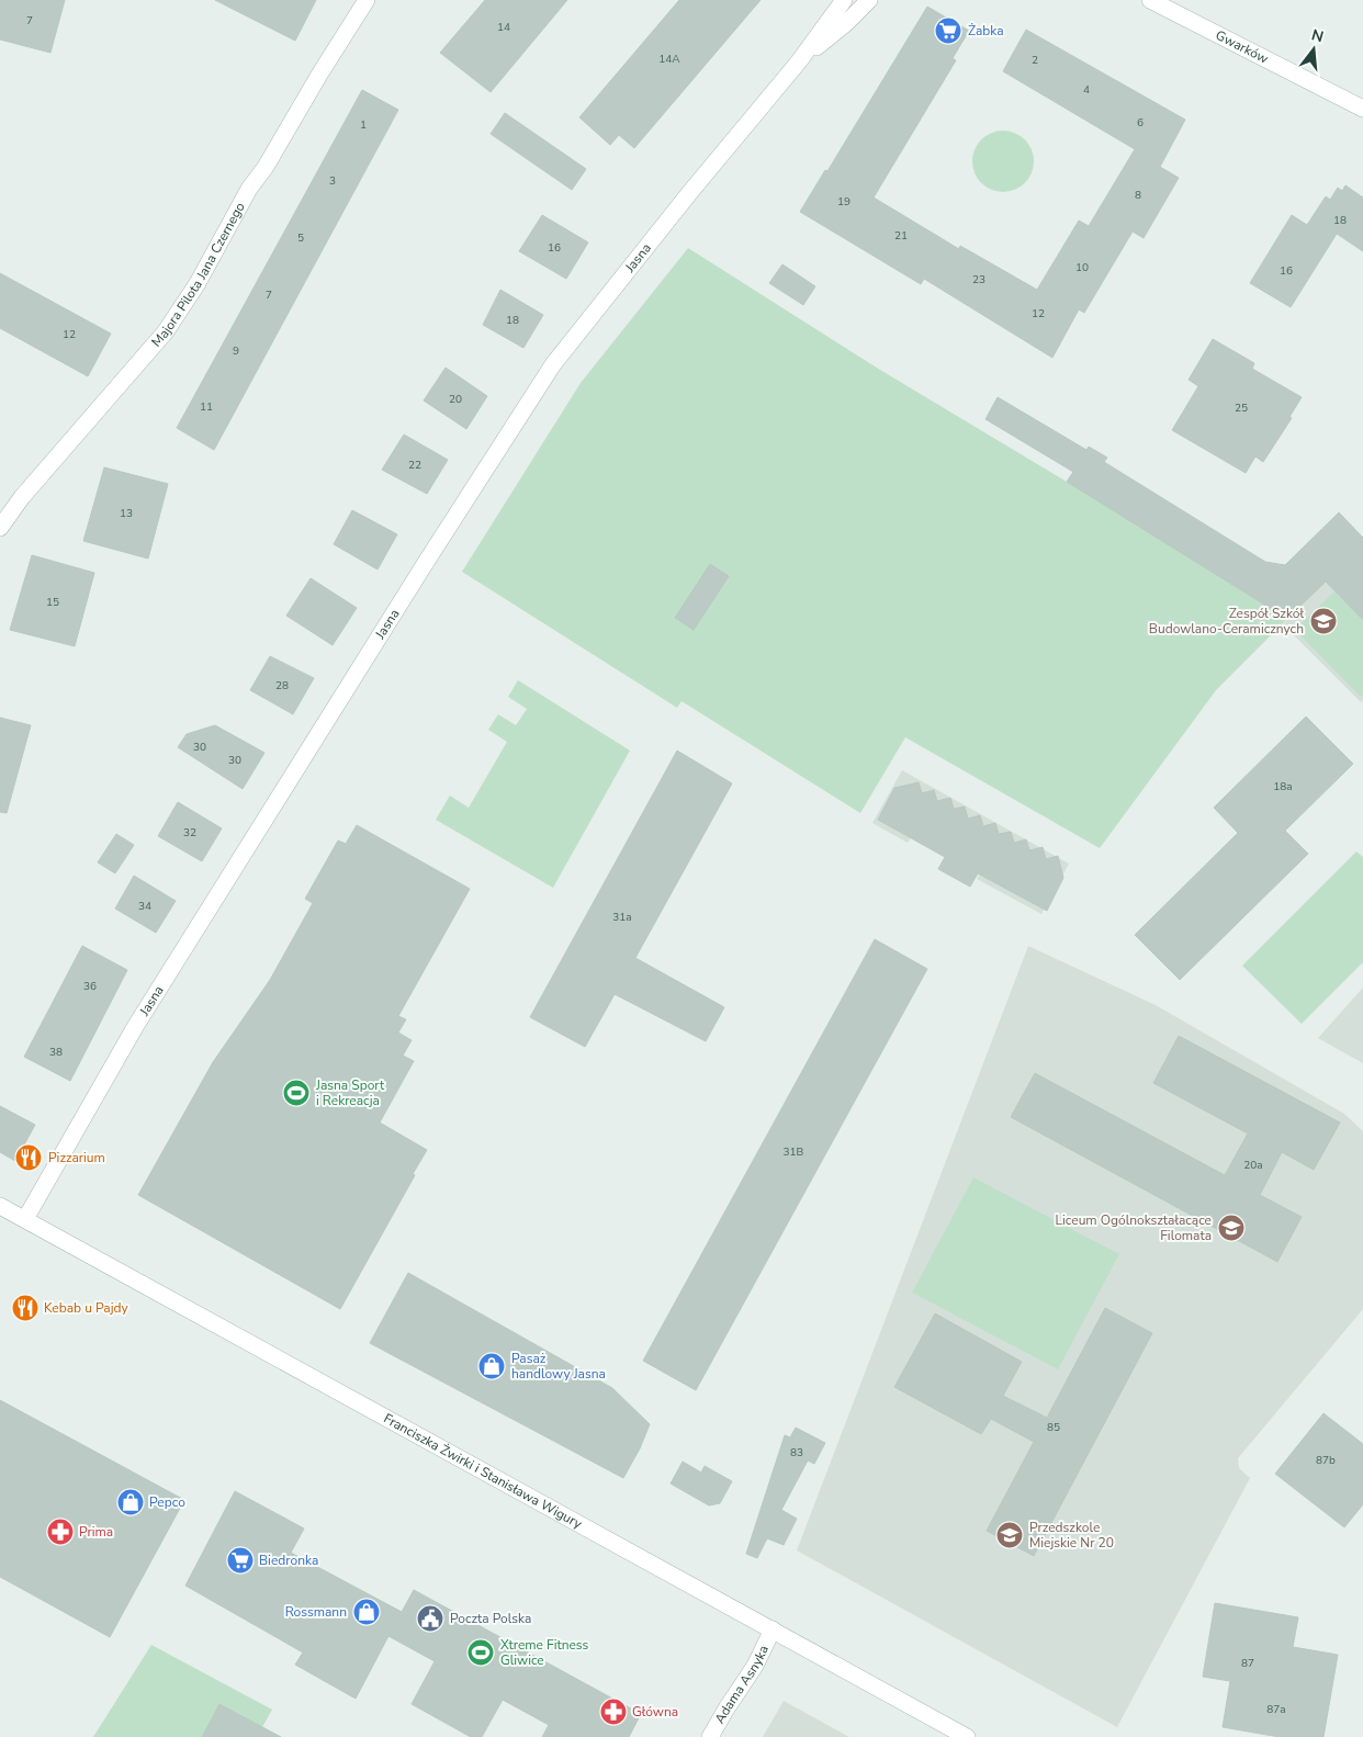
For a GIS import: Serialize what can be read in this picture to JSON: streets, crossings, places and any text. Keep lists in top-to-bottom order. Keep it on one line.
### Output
{"streets":{"street":["Gwarków","Jasna","Majora Pilota Jana Czernego","Franciszka Żwirki i Stanisława Wigury","Adama Asnyka"]},"crossings":[["Jasna","Franciszka Żwirki i Stanisława Wigury"],["Franciszka Żwirki i Stanisława Wigury","Adama Asnyka"]],"places":{"supermarket":["Żabka","Biedronka"],"school or university":["Zespół Szkół Budowlano-Ceramicznych","Liceum Ogólnokształacące Filomata","Przedszkole Miejskie Nr 20"],"sports":["Jasna Sport i Rekreacja","Xtreme Fitness Gliwice"],"restaurant":["Pizzarium","Kebab u Pajdy"],"shop":["Pasaż handlowy Jasna","Pepco","Rossmann"],"pharmacy":["Prima","Główna"],"public building":["Poczta Polska"]},"house_numbers":["7","14","14A","2","4","6","1","3","8","19","18","21","5","16","10","16","23","7","12","18","12","9","20","11","25","22","13","15","28","30","30","18a","32","34","31a","36","38","31B","20a","85","83","87b","87","87a"],"north":"top"}
